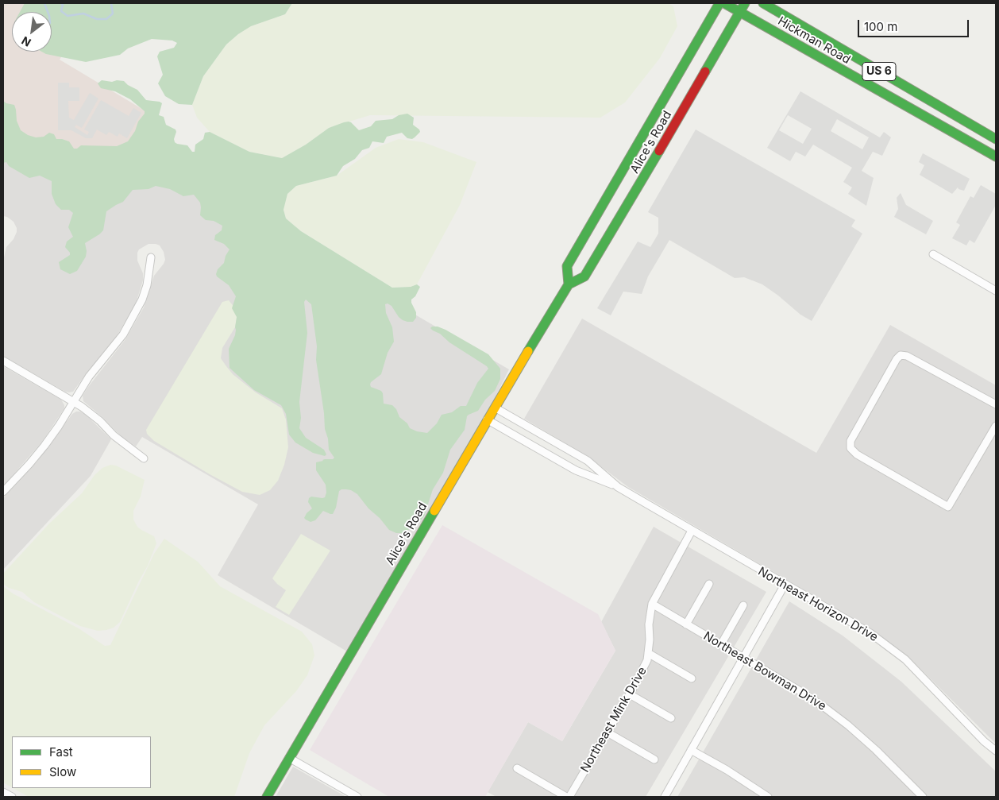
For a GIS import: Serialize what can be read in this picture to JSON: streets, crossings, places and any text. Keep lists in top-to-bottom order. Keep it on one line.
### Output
{"streets":{"main road":["Hickman Road","US 6","Alice's Road"],"street":["Northeast Horizon Drive","Northeast Bowman Drive","Northeast Mink Drive"]},"crossings":[["Hickman Road","Alice's Road"],["Alice's Road","Northeast Horizon Drive"],["Northeast Horizon Drive","Northeast Mink Drive"],["Northeast Bowman Drive","Northeast Mink Drive"]],"legend":["Fast","Slow"],"scale_bar":"100 m","north":"bottom left"}
